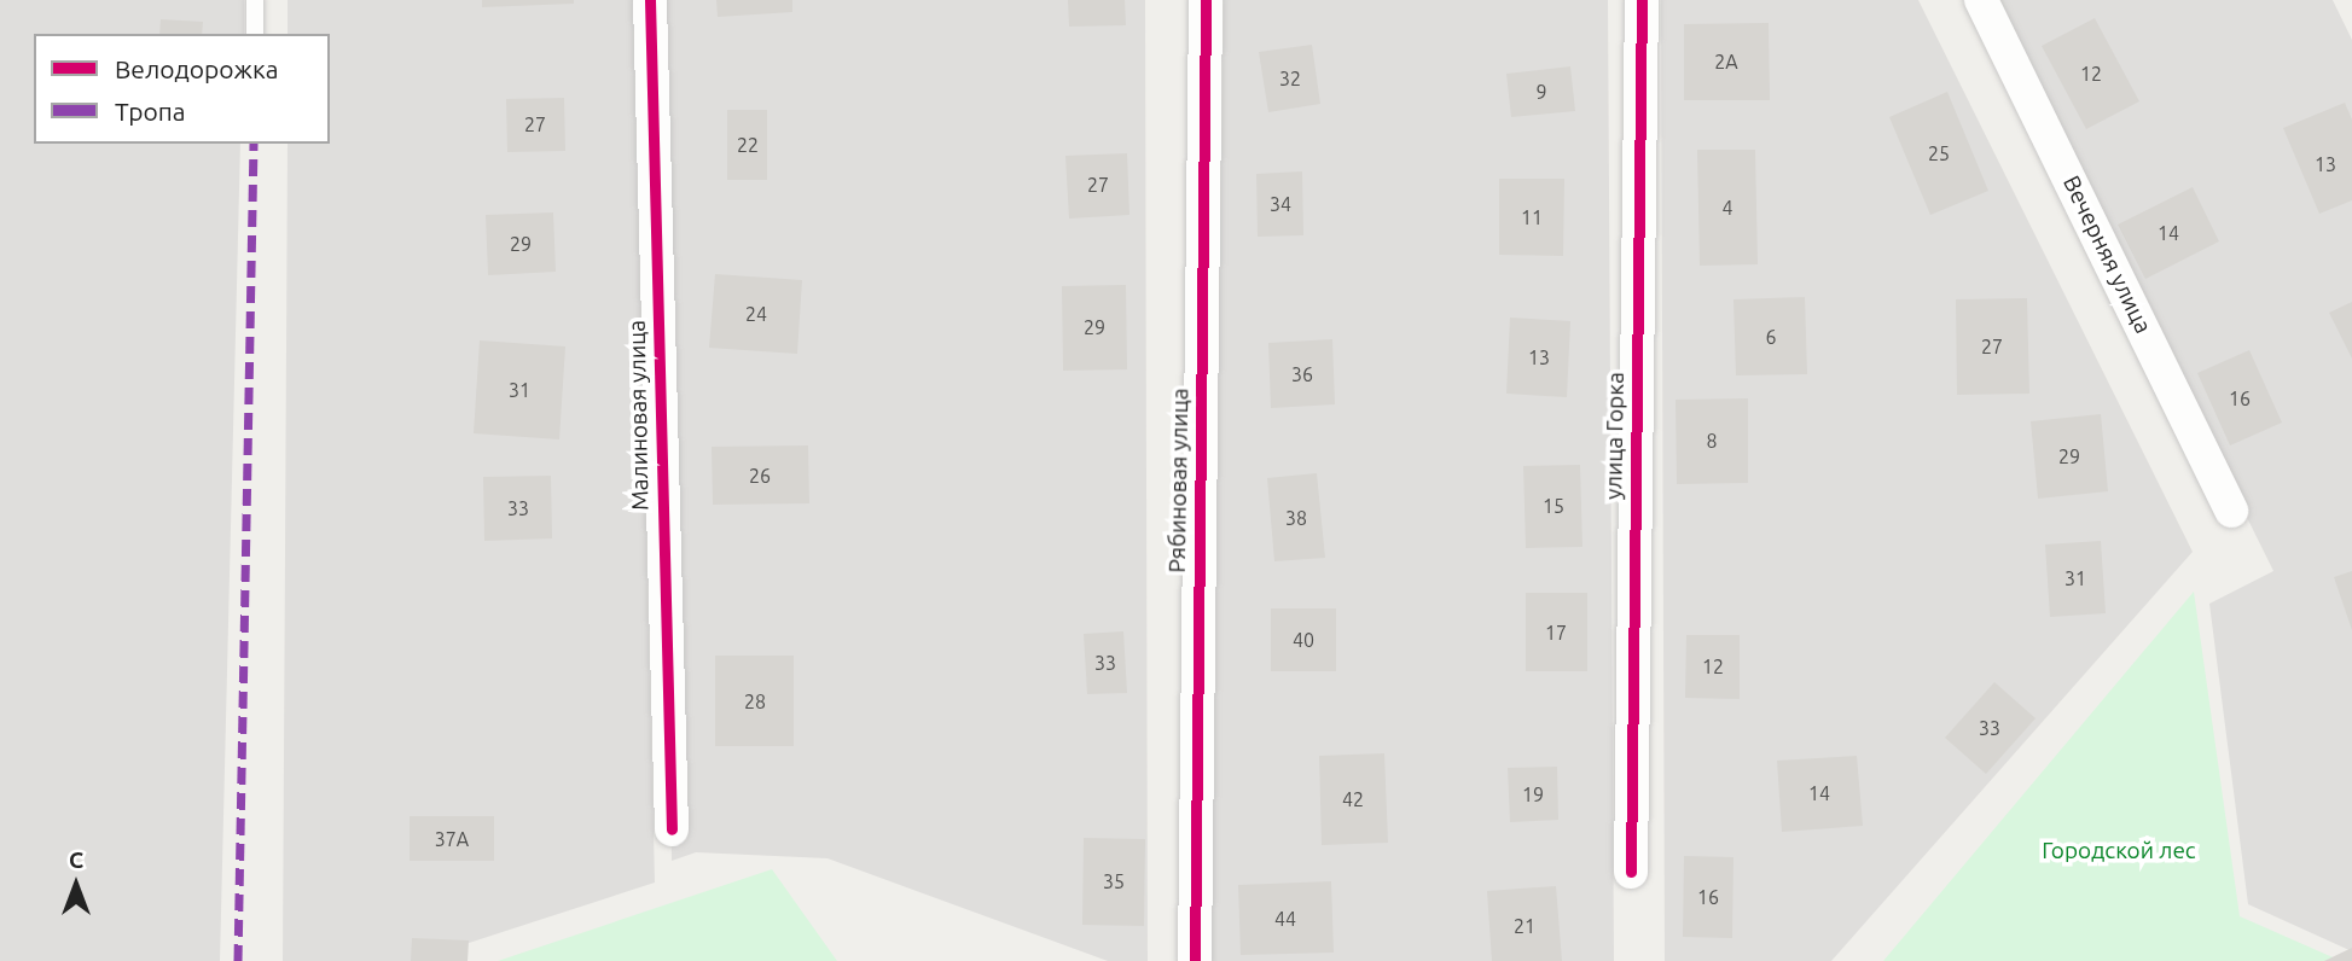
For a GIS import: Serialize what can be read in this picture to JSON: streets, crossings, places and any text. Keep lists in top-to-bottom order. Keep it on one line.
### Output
{"streets":{"street":["Вечерняя улица","Малиновая улица","улица Горка","Рябиновая улица"]},"parks":["Городской лес"],"house_numbers":["2А","12","32","9","27","22","25","13","27","34","4","11","14","29","24","29","6","27","13","36","31","16","8","29","26","15","33","38","31","17","40","33","12","28","33","14","19","42","37А","35","16","44","21"],"legend":["Велодорожка","Тропа"],"north":"top"}
